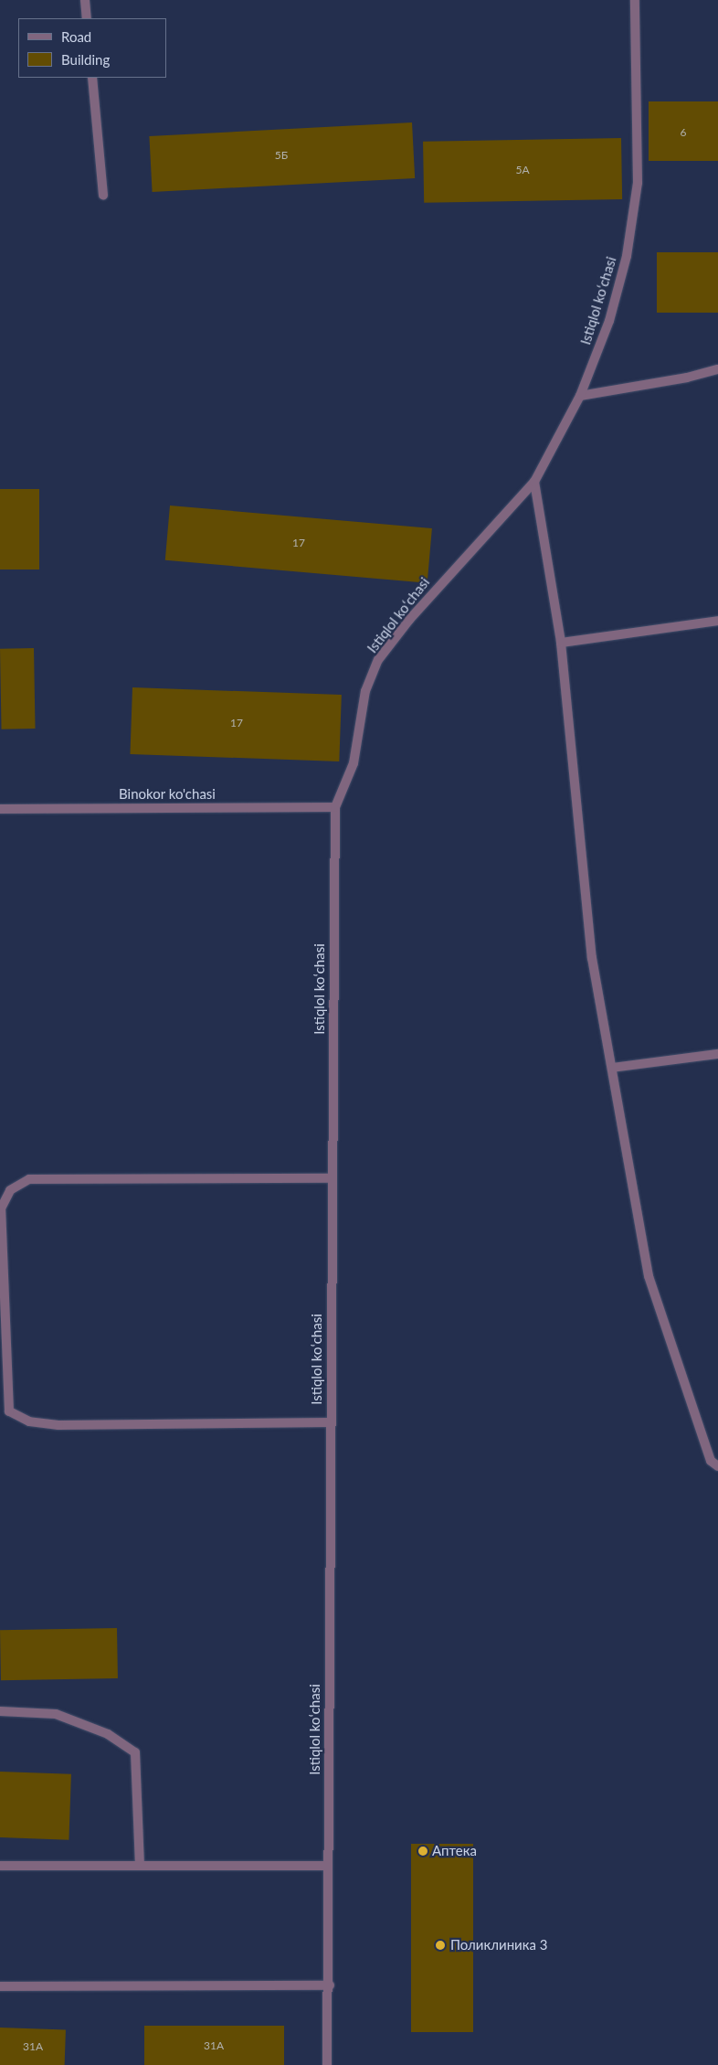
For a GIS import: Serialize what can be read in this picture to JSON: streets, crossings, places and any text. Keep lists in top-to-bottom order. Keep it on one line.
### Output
{"streets":{"street":["Istiqlol koʻchasi","Binokor ko'chasi"]},"crossings":[["Istiqlol koʻchasi","Binokor ko'chasi"]],"places":["Аптека","Поликлиника 3"],"house_numbers":["6","5Б","5А","17","17","31А","31А"],"legend":["Road","Building"]}
